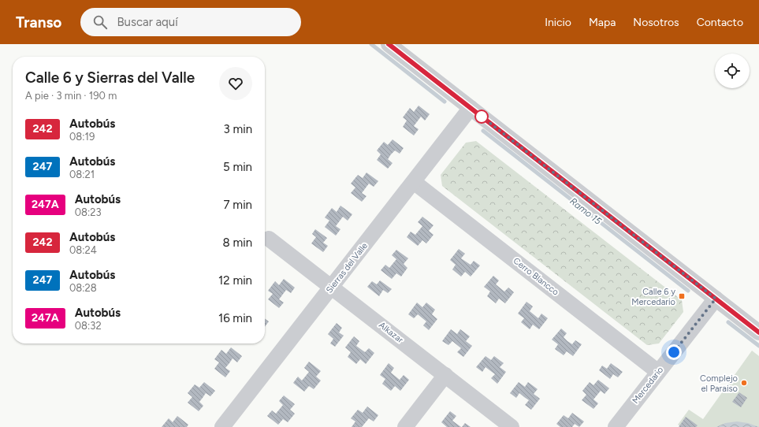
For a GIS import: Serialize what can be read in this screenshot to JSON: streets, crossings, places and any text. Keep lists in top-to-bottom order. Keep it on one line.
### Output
{"streets":{"street":["Sierras del Valle","Cerro Blancco","Alkazar","Mercedario"]},"crossings":[["Sierras del Valle","Cerro Blancco"],["Sierras del Valle","Alkazar"],["Cerro Blancco","Mercedario"]],"water":["Ramo 15"],"places":{"transit":["Calle 6 y Mercedario"],"other":["Complejo el Paraiso"]},"lines":["bus line 242"],"page":{"header":"Transo","search":"Buscar aquí","nav":["Inicio","Mapa","Nosotros","Contacto"],"heading":["Calle 6 y Sierras del Valle","A pie · 3 min · 190 m"],"list":[{"mark":"242","name":"Autobús","note":"08:19","value":"3 min"},{"mark":"247","name":"Autobús","note":"08:21","value":"5 min"},{"mark":"247A","name":"Autobús","note":"08:23","value":"7 min"},{"mark":"242","name":"Autobús","note":"08:24","value":"8 min"},{"mark":"247","name":"Autobús","note":"08:28","value":"12 min"},{"mark":"247A","name":"Autobús","note":"08:32","value":"16 min"}]}}
